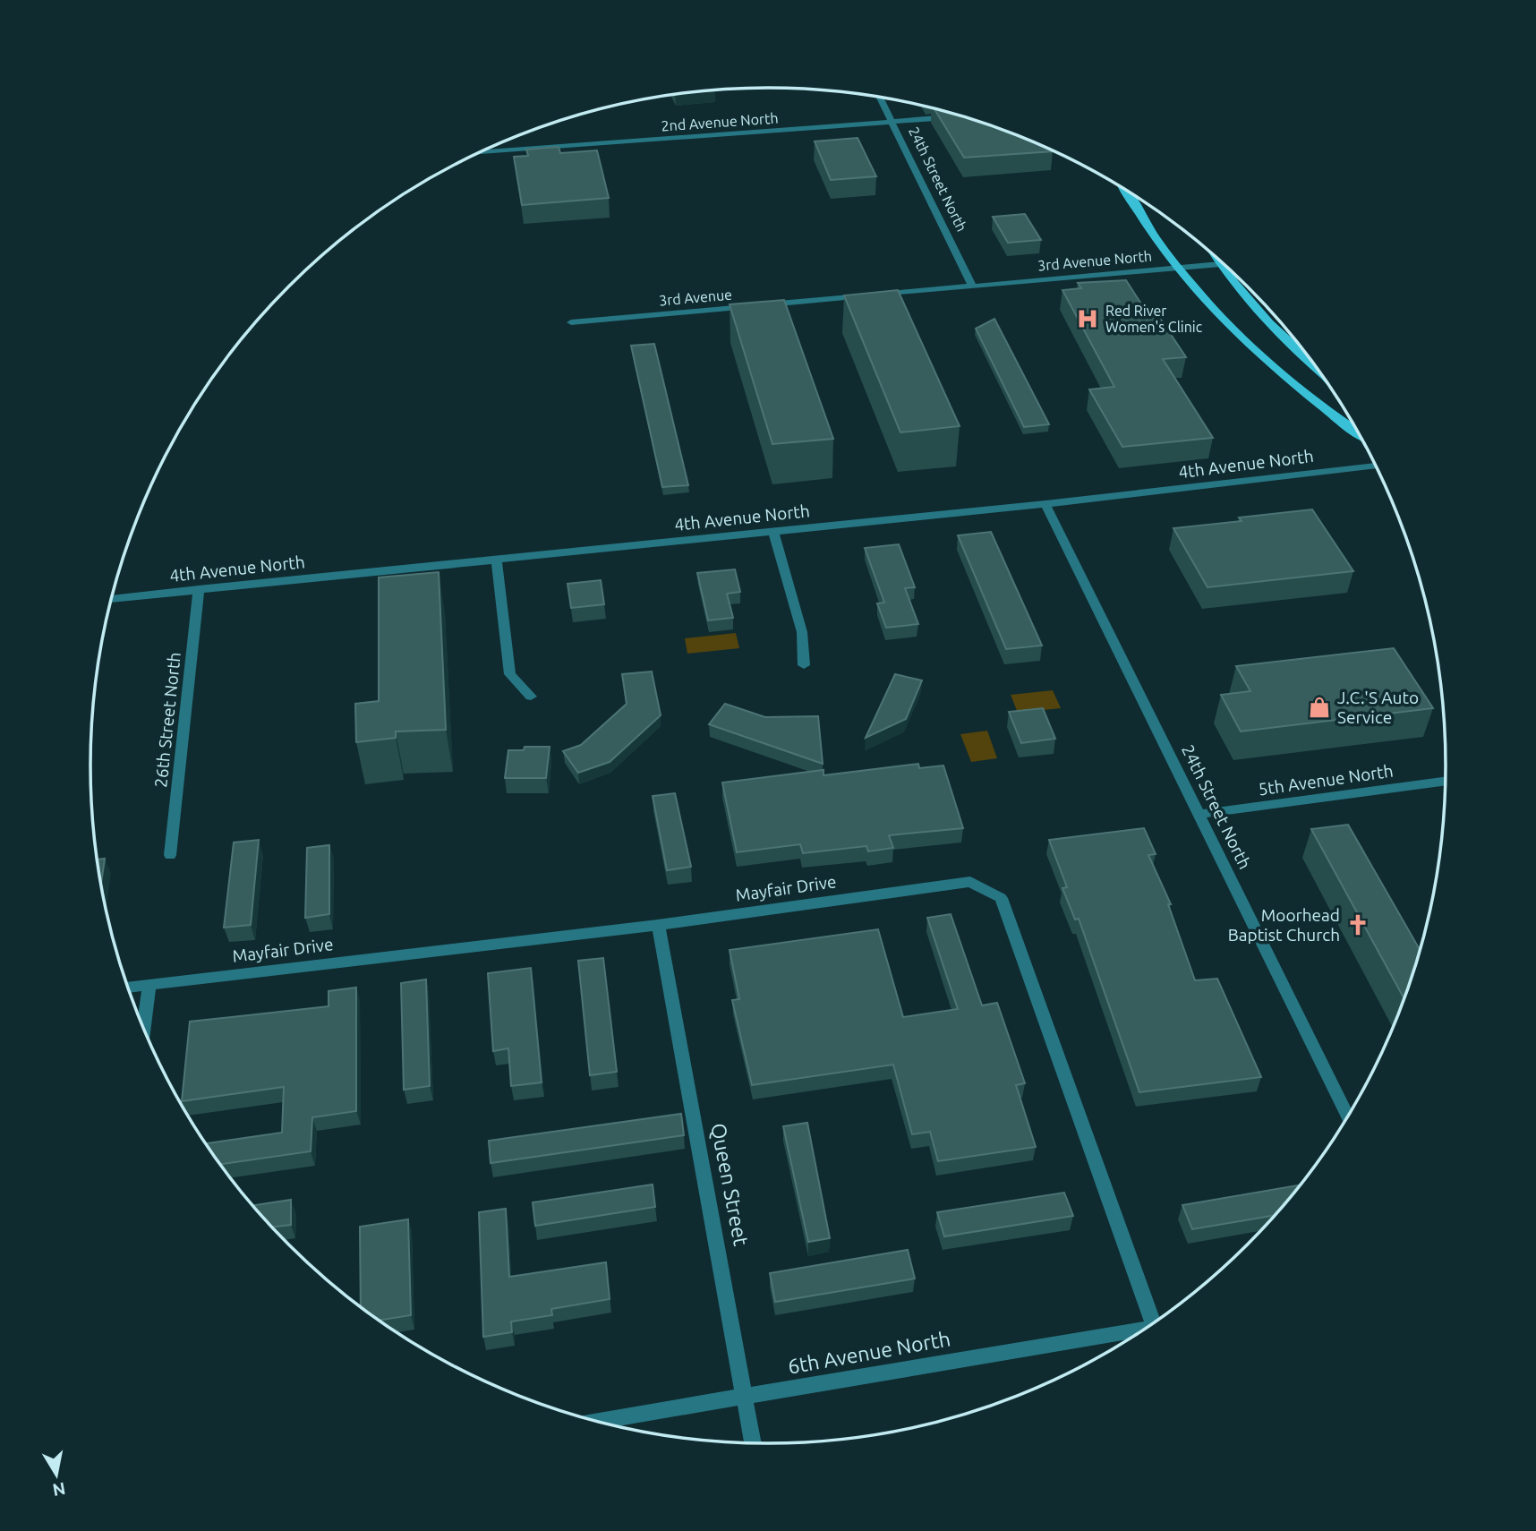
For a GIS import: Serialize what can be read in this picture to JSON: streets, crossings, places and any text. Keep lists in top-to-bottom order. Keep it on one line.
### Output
{"streets":{"street":["2nd Avenue North","24th Street North","3rd Avenue North","3rd Avenue","4th Avenue North","26th Street North","5th Avenue North","Mayfair Drive","Queen Street","6th Avenue North"]},"crossings":[["2nd Avenue North","24th Street North"],["24th Street North","3rd Avenue North"],["24th Street North","3rd Avenue"],["24th Street North","4th Avenue North"],["24th Street North","5th Avenue North"],["3rd Avenue North","3rd Avenue"],["4th Avenue North","26th Street North"],["Mayfair Drive","Queen Street"],["Queen Street","6th Avenue North"]],"places":{"hospital":["Red River Women's Clinic"],"shop":["J.C.'S Auto Service"],"church":["Moorhead Baptist Church"]},"north":"bottom"}
